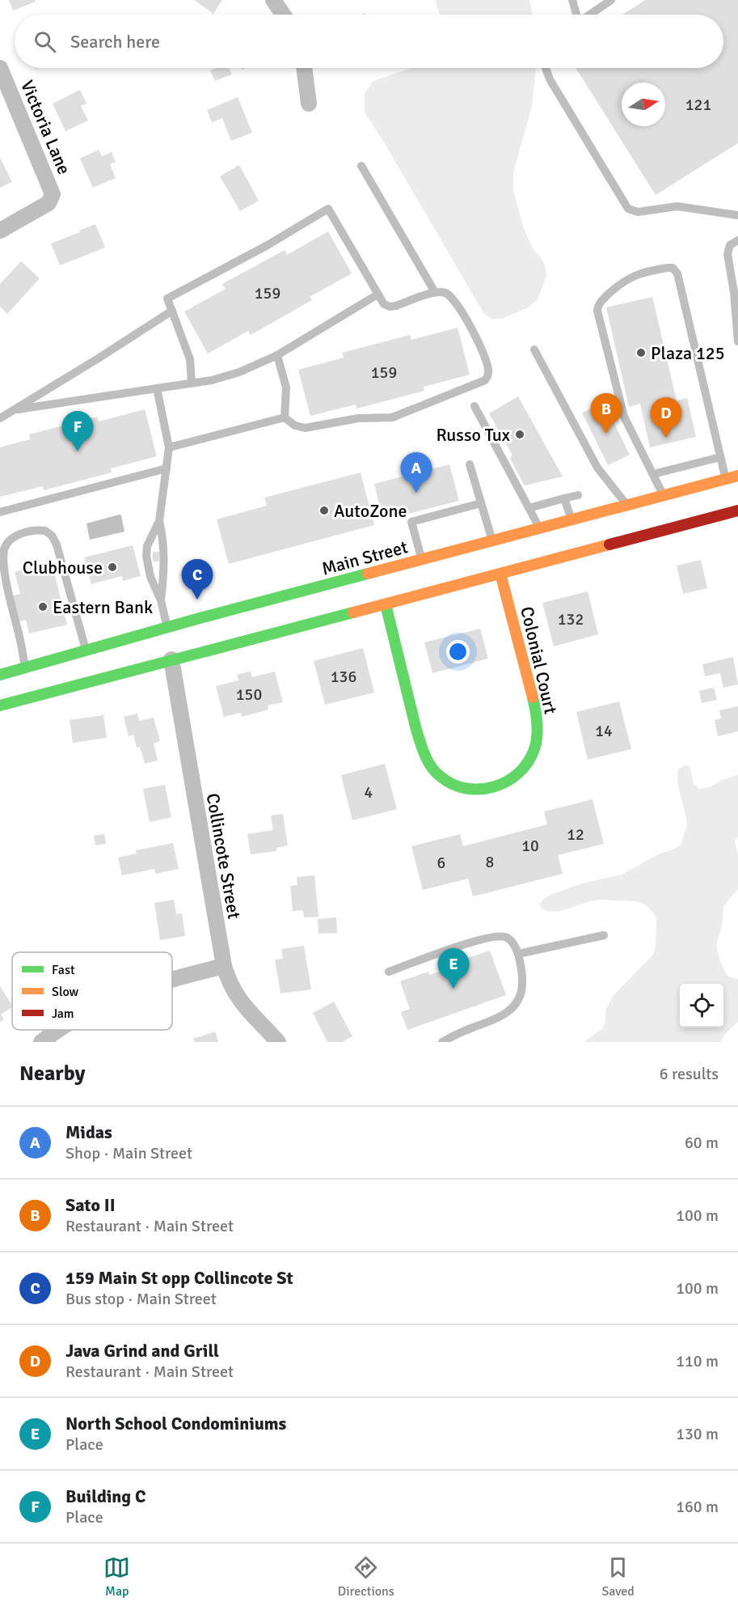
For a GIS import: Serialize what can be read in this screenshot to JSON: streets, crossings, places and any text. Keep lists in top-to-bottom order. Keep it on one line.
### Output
{"streets":{"main road":["Main Street","Colonial Court"],"street":["Victoria Lane","Collincote Street"]},"places":["Plaza 125","Russo Tux","AutoZone","Clubhouse","Eastern Bank"],"house_numbers":["121","159","159","132","136","150","14","4","12","10","8","6"],"legend":["Fast","Slow","Jam"],"north":"right","page":{"search":"Search here","pins":["B","D","F","A","C","E"],"heading":["Nearby","6 results"],"list":[{"mark":"A","name":"Midas","note":"Shop · Main Street","value":"60 m"},{"mark":"B","name":"Sato II","note":"Restaurant · Main Street","value":"100 m"},{"mark":"C","name":"159 Main St opp Collincote St","note":"Bus stop · Main Street","value":"100 m"},{"mark":"D","name":"Java Grind and Grill","note":"Restaurant · Main Street","value":"110 m"},{"mark":"E","name":"North School Condominiums","note":"Place","value":"130 m"},{"mark":"F","name":"Building C","note":"Place","value":"160 m"}],"nav":["Map","Directions","Saved"]}}
